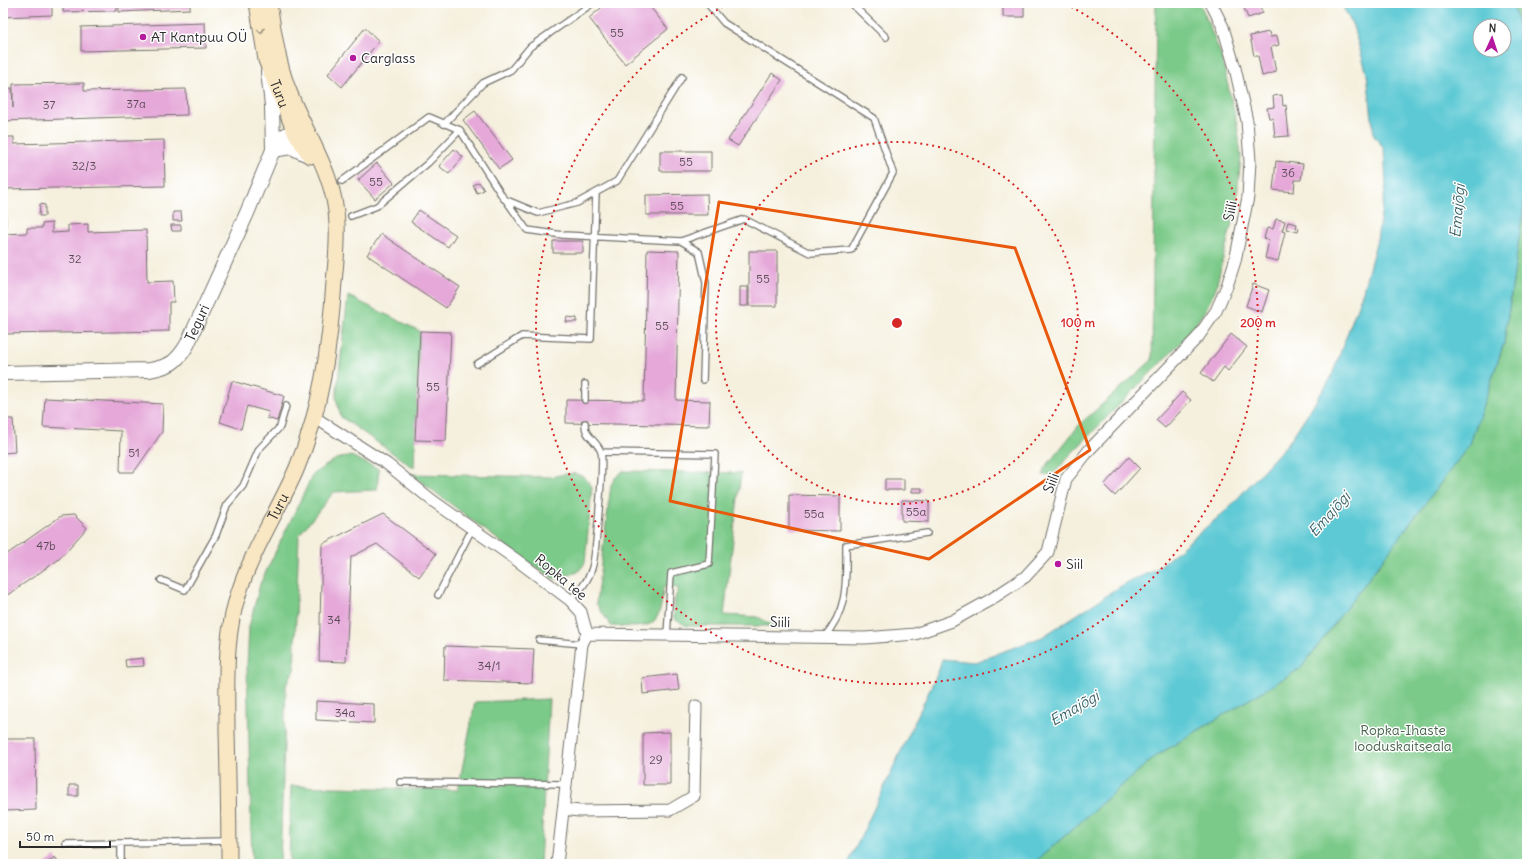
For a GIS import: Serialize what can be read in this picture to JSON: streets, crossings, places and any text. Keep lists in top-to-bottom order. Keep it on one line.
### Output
{"streets":{"main road":["Turu"],"street":["Siili","Teguri","Ropka tee"]},"crossings":[["Turu","Teguri"],["Turu","Ropka tee"],["Siili","Ropka tee"]],"water":["Emajõgi"],"parks":["Ropka-Ihaste looduskaitseala"],"places":["AT Kantpuu OÜ","Carglass","Siil"],"house_numbers":["55","37a","37","55","32/3","36","55","55","32","55","55","55","51","55a","55a","47b","34","34/1","34a","29"],"scale_bar":"50 m","north":"top","rings":["100 m","200 m"]}
